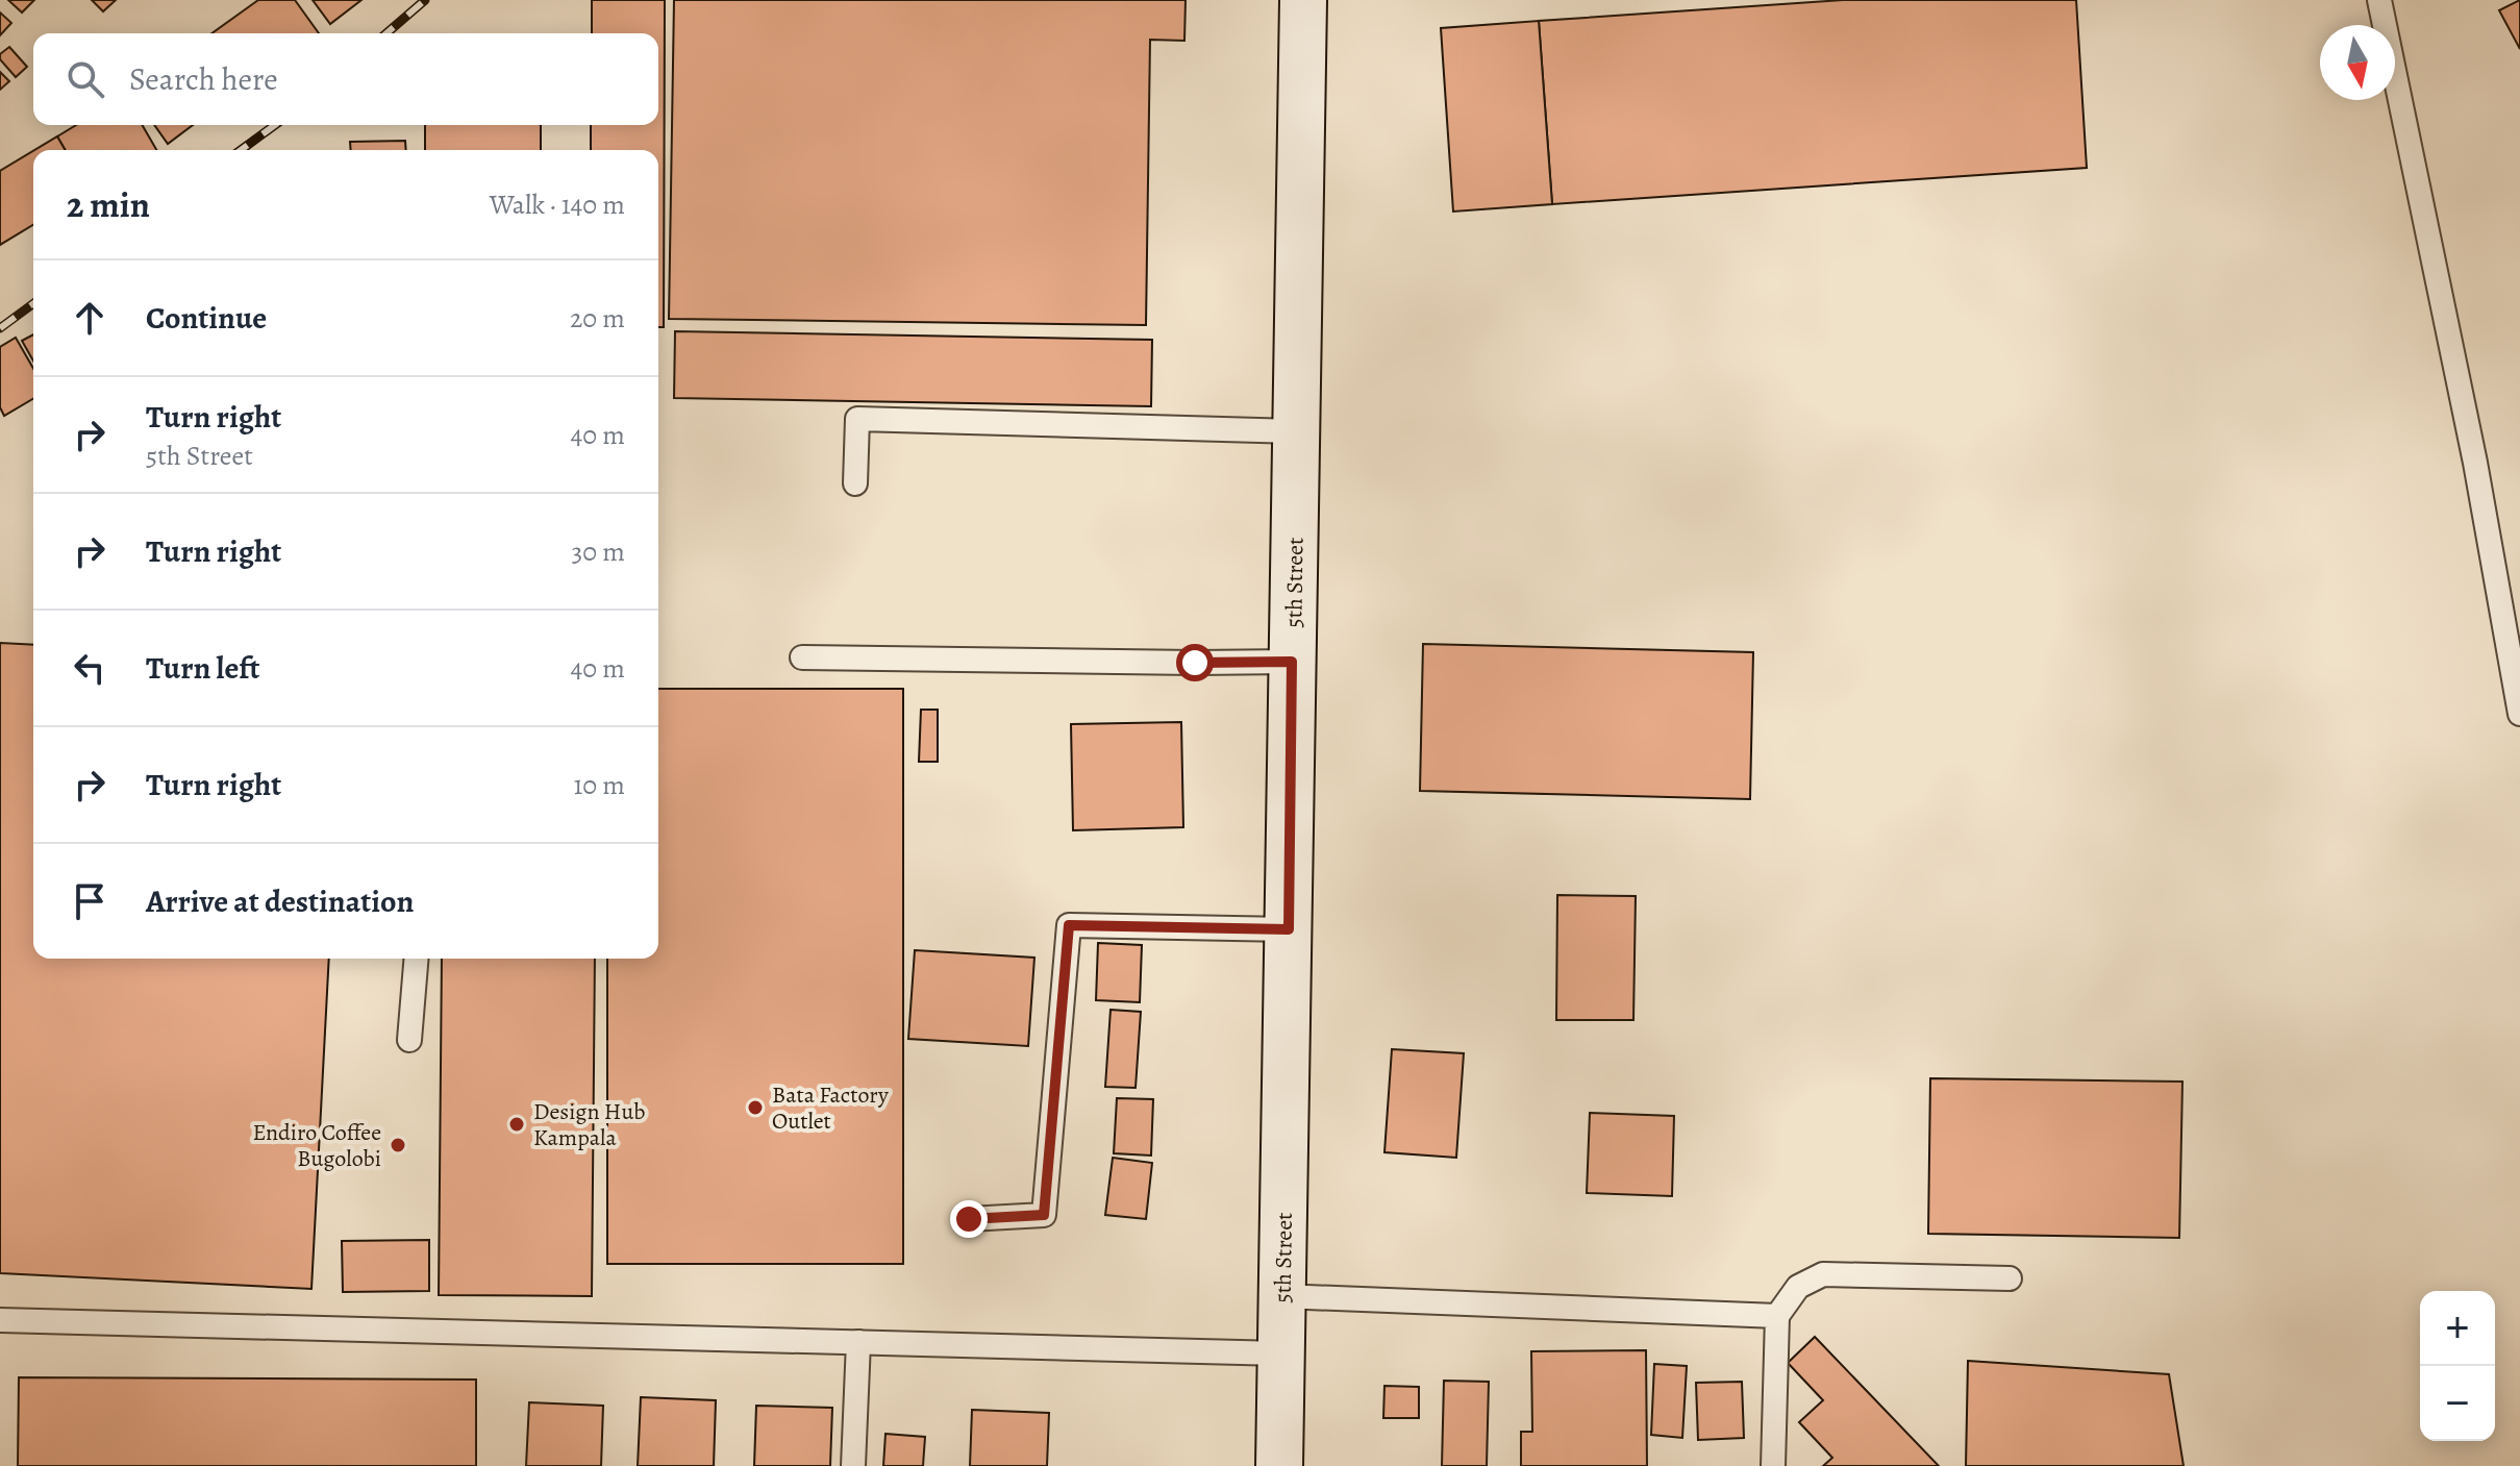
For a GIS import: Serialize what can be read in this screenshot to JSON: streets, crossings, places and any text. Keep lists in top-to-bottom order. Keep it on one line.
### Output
{"streets":{"street":["5th Street"]},"places":["Bata Factory Outlet","Design Hub Kampala","Endiro Coffee Bugolobi"],"north":"bottom","page":{"search":"Search here","heading":["2 min","Walk · 140 m"],"list":[["Continue","20 m"],["Turn right","5th Street","40 m"],["Turn right","30 m"],["Turn left","40 m"],["Turn right","10 m"],"Arrive at destination"],"map_buttons":["+","−"]}}
